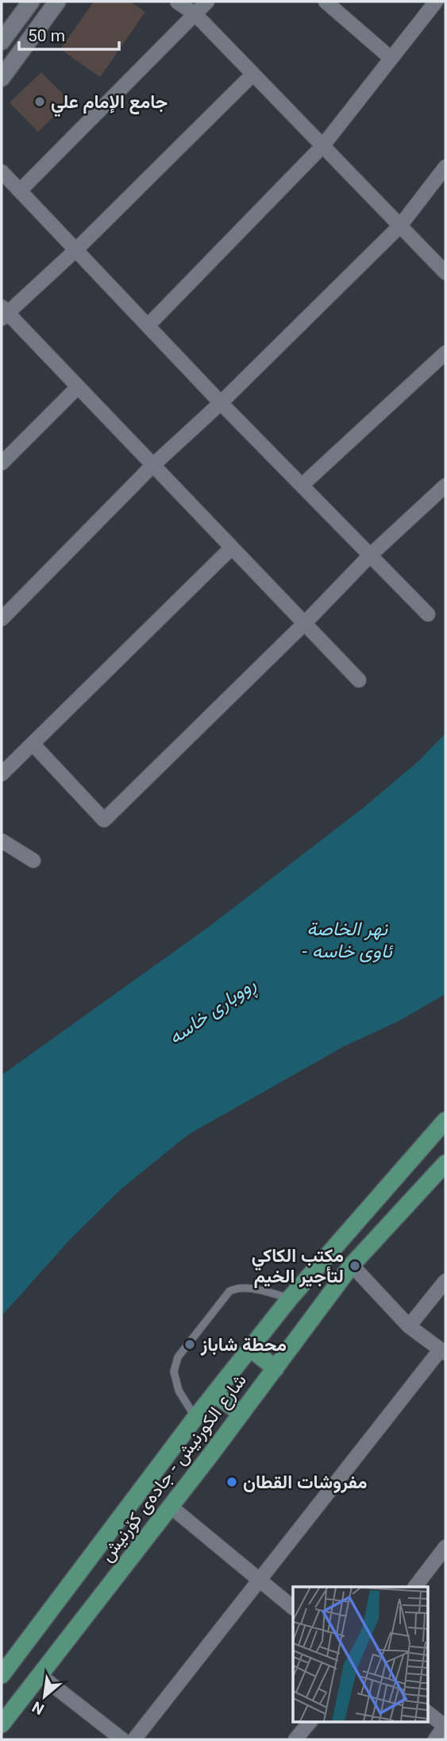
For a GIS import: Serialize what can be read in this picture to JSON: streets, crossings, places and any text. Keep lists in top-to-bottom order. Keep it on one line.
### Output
{"streets":{"main road":["شارع الكورنيش - جادەی کۆرنیش"]},"water":["نهر الخاصة - ئاوی خاسە","ڕووباری خاسە"],"places":["جامع الإمام علي","مكتب الكاكي لتأجير الخيم","محطة شاباز","مفروشات القطان"],"scale_bar":"50 m","north":"bottom left"}
